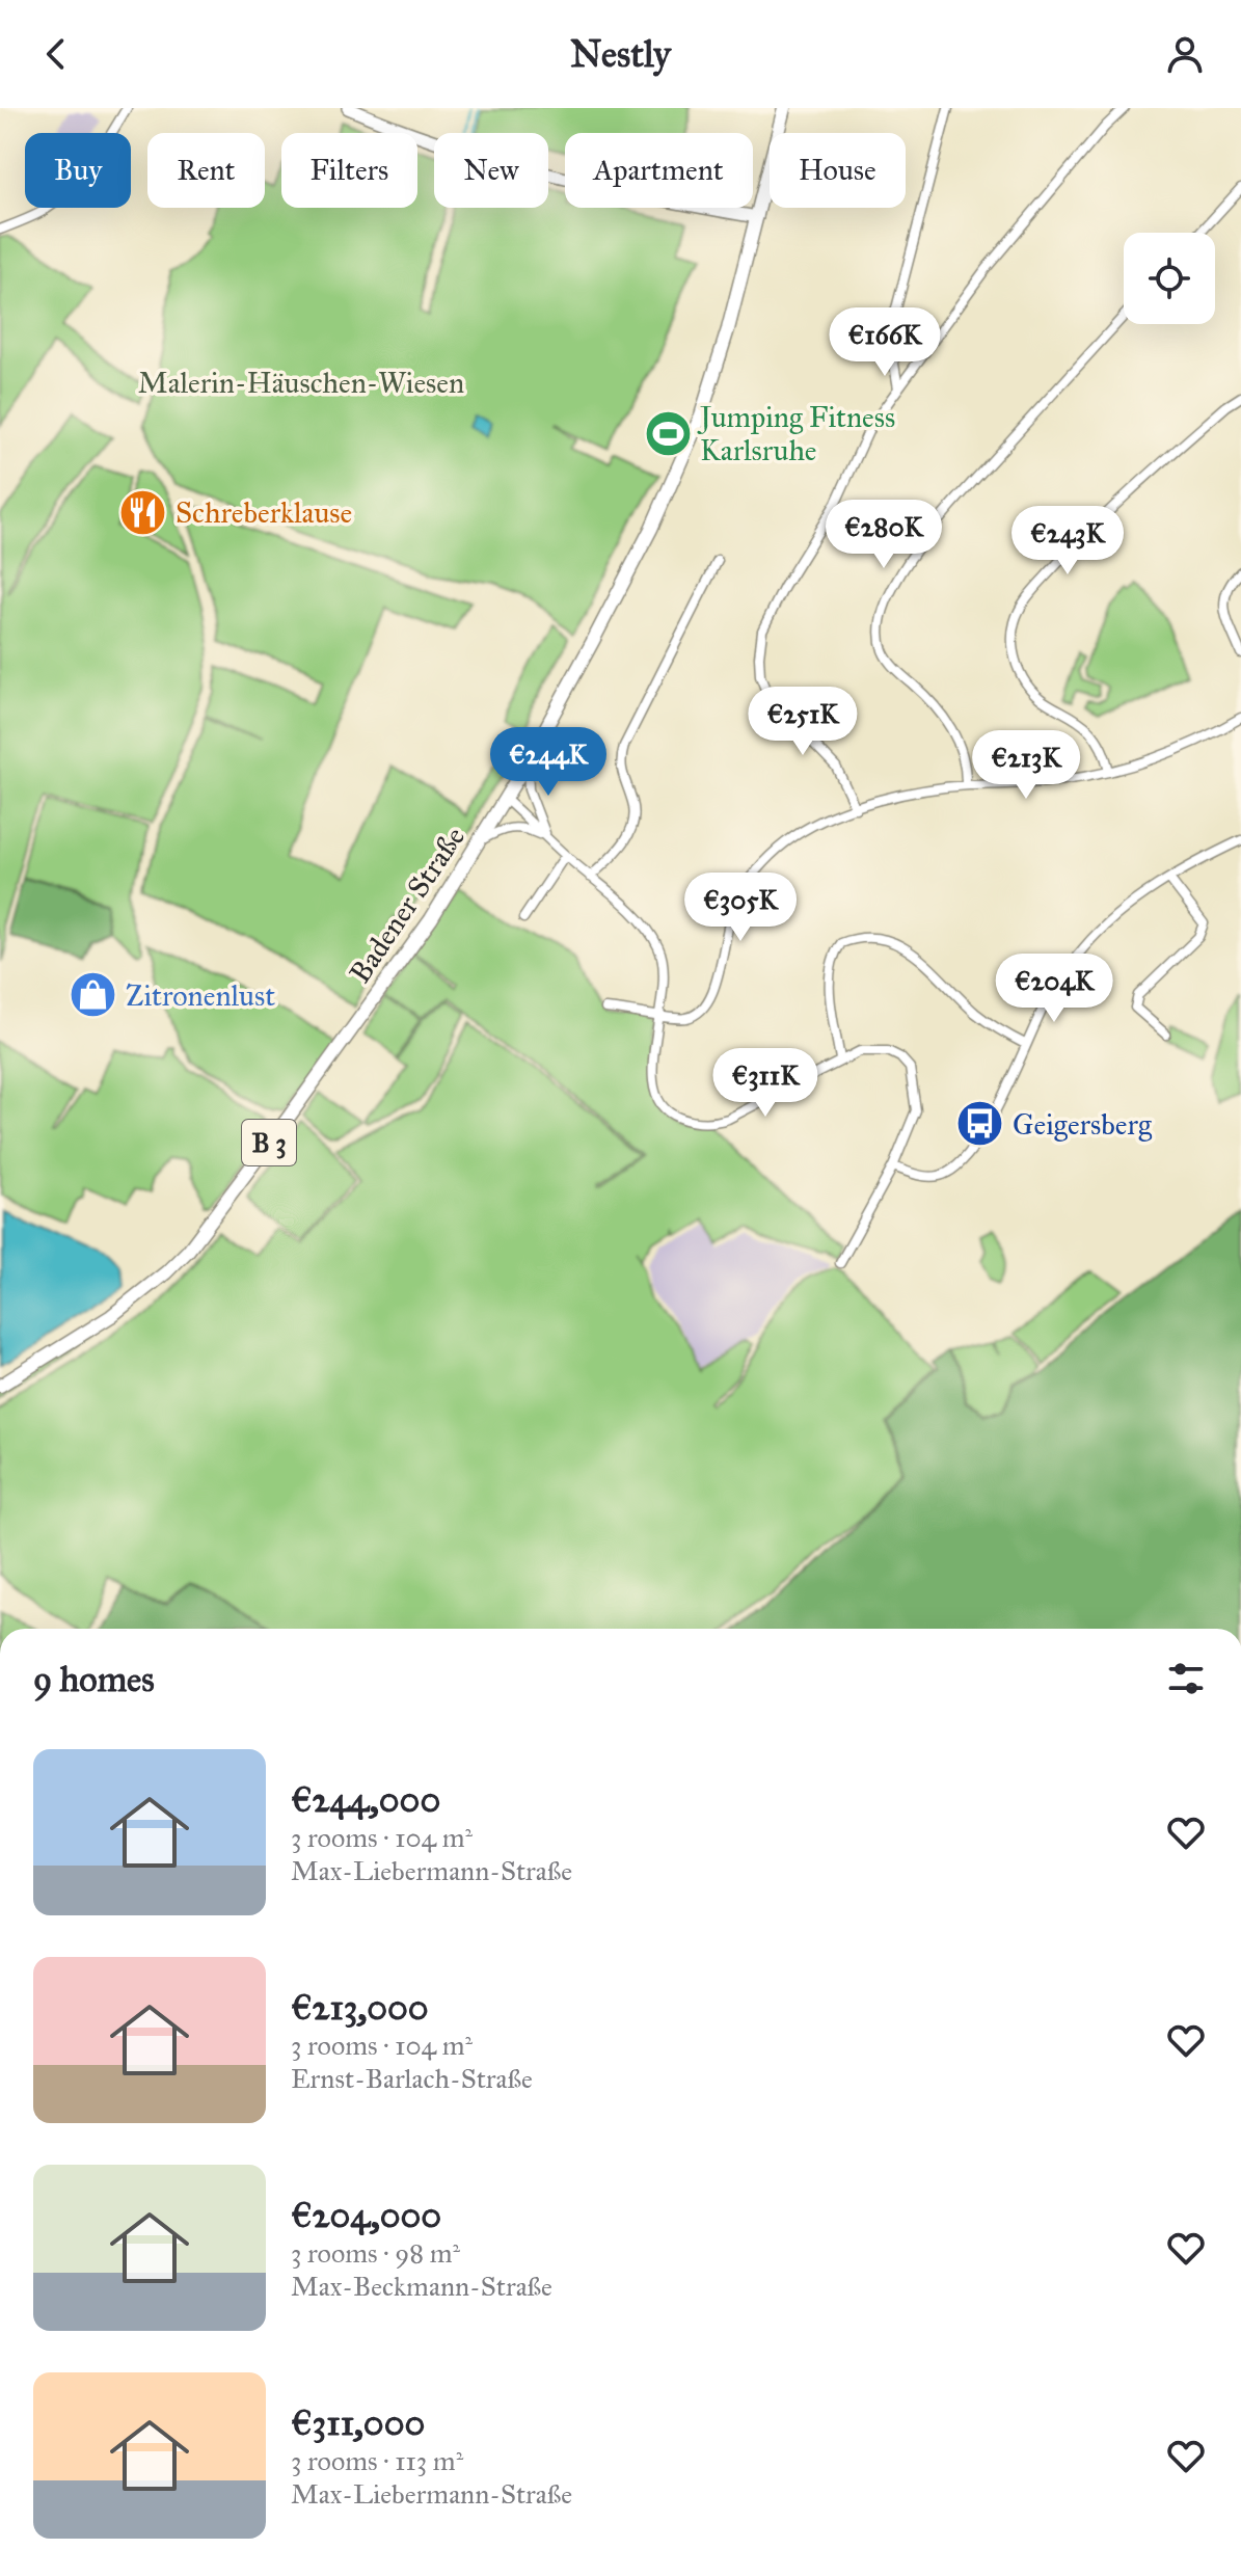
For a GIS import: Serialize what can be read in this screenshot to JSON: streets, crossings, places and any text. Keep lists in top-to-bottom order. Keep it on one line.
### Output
{"streets":{"main road":["Badener Straße","B 3"]},"parks":["Malerin-Häuschen-Wiesen"],"places":{"sports":["Jumping Fitness Karlsruhe"],"restaurant":["Schreberklause"],"shop":["Zitronenlust"],"bus stop":["Geigersberg"]},"page":{"header":"Nestly","chip":["Buy","Rent","Filters","New","Apartment","House"],"price":["€166K","€280K","€243K","€251K","€244K","€213K","€305K","€204K","€311K"],"heading":"9 homes","list":[{"name":"€244,000","note":"3 rooms · 104 m² · Max-Liebermann-Straße"},{"name":"€213,000","note":"3 rooms · 104 m² · Ernst-Barlach-Straße"},{"name":"€204,000","note":"3 rooms · 98 m² · Max-Beckmann-Straße"},{"name":"€311,000","note":"3 rooms · 113 m² · Max-Liebermann-Straße"}]}}
